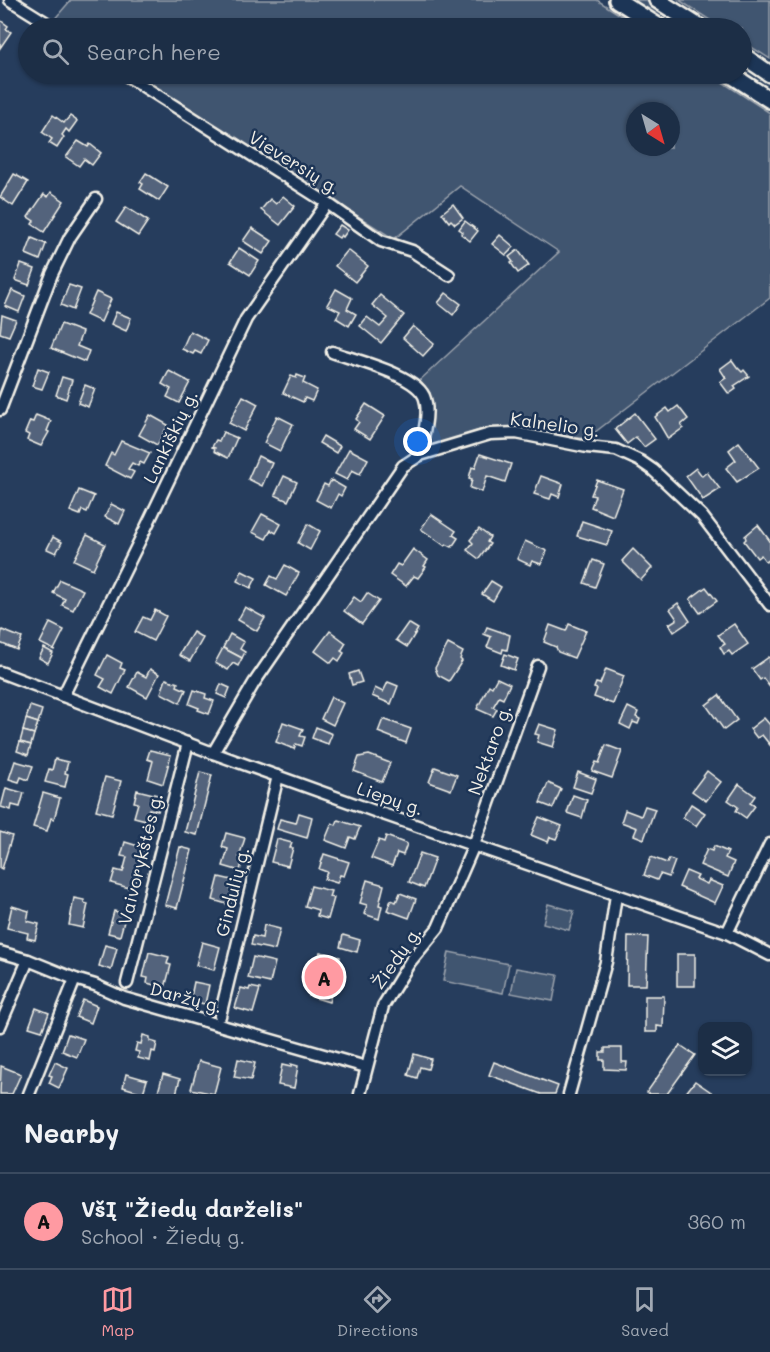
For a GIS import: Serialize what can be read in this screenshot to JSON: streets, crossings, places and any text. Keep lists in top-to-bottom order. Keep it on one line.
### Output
{"streets":{"street":["Vieversių g.","Kalnelio g.","Lankiškių g.","Nektaro g.","Liepų g.","Vaivorykštės g.","Gindulių g.","Žiedų g.","Daržų g."]},"crossings":[["Vieversių g.","Lankiškių g."],["Kalnelio g.","Liepų g."],["Lankiškių g.","Liepų g."],["Nektaro g.","Liepų g."],["Nektaro g.","Žiedų g."],["Liepų g.","Vaivorykštės g."],["Liepų g.","Gindulių g."],["Liepų g.","Žiedų g."],["Žiedų g.","Daržų g."]],"north":"bottom right","page":{"search":"Search here","pins":"A","heading":"Nearby","list":[{"mark":"A","name":"VšĮ \"Žiedų darželis\"","note":"School · Žiedų g.","value":"360 m"}],"nav":["Map","Directions","Saved"]}}
